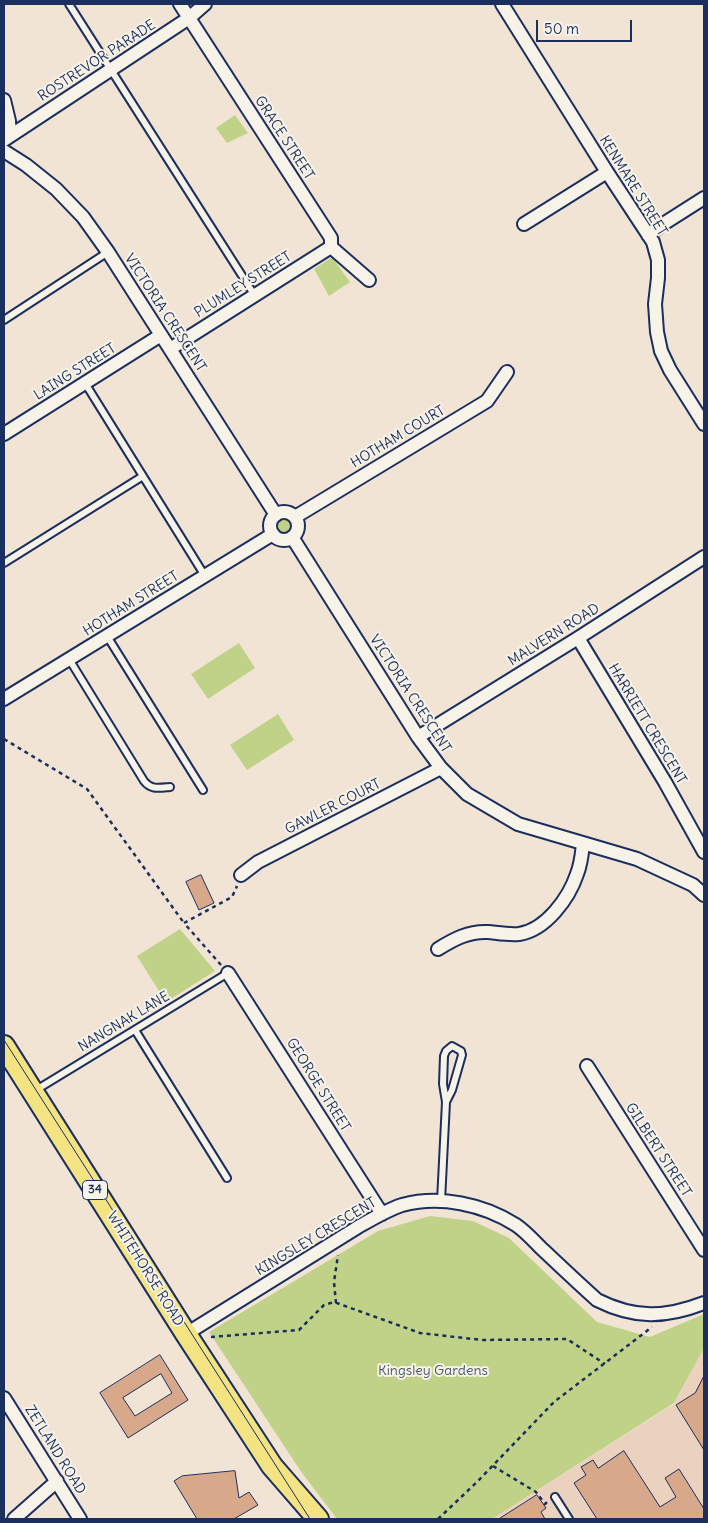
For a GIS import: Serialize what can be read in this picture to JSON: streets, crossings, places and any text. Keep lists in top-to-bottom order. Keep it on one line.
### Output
{"streets":{"main road":["34","WHITEHORSE ROAD"],"street":["ROSTREVOR PARADE","GRACE STREET","KENMARE STREET","PLUMLEY STREET","VICTORIA CRESCENT","LAING STREET","HOTHAM COURT","HOTHAM STREET","MALVERN ROAD","HARRIETT CRESCENT","GAWLER COURT","GEORGE STREET","GILBERT STREET","KINGSLEY CRESCENT","ZETLAND ROAD"],"lane":["NANGNAK LANE"]},"crossings":[["ROSTREVOR PARADE","GRACE STREET"],["GRACE STREET","PLUMLEY STREET"],["PLUMLEY STREET","VICTORIA CRESCENT"],["VICTORIA CRESCENT","LAING STREET"],["VICTORIA CRESCENT","HOTHAM COURT"],["VICTORIA CRESCENT","HOTHAM STREET"],["VICTORIA CRESCENT","MALVERN ROAD"],["VICTORIA CRESCENT","GAWLER COURT"],["HOTHAM COURT","HOTHAM STREET"],["MALVERN ROAD","HARRIETT CRESCENT"],["NANGNAK LANE","GEORGE STREET"],["NANGNAK LANE","WHITEHORSE ROAD"],["GEORGE STREET","KINGSLEY CRESCENT"],["KINGSLEY CRESCENT","WHITEHORSE ROAD"]],"parks":["Kingsley Gardens"],"scale_bar":"50 m"}
